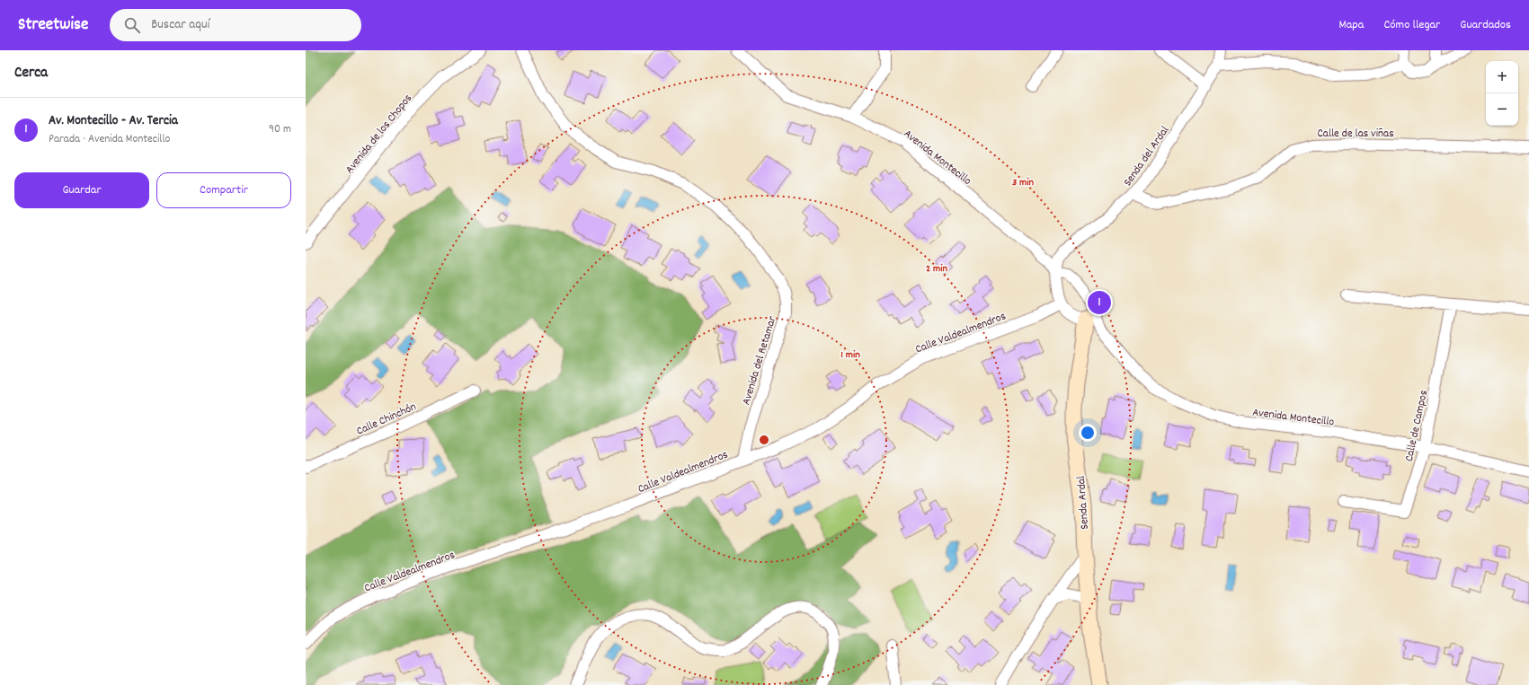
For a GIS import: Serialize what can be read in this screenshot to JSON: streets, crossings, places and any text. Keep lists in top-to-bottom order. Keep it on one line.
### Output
{"streets":{"main road":["Senda Ardal"],"street":["Calle de las viñas","Avenida de los Chopos","Senda del Ardal","Avenida Montecillo","Calle Valdealmendros","Avenida del Retamar","Calle Chinchón","Calle de Campos"]},"crossings":[["Calle de las viñas","Senda del Ardal"],["Senda del Ardal","Avenida Montecillo"],["Avenida Montecillo","Calle de Campos"],["Avenida Montecillo","Senda Ardal"],["Calle Valdealmendros","Avenida del Retamar"]],"page":{"header":"Streetwise","search":"Buscar aquí","nav":["Mapa","Cómo llegar","Guardados"],"heading":"Cerca","map_buttons":["+","−"],"list":[{"mark":"1","name":"Av. Montecillo - Av. Tercia","note":"Parada · Avenida Montecillo","value":"90 m"}],"buttons":["Guardar","Compartir"],"pins":"1"},"rings":["3 min","2 min","1 min"]}
